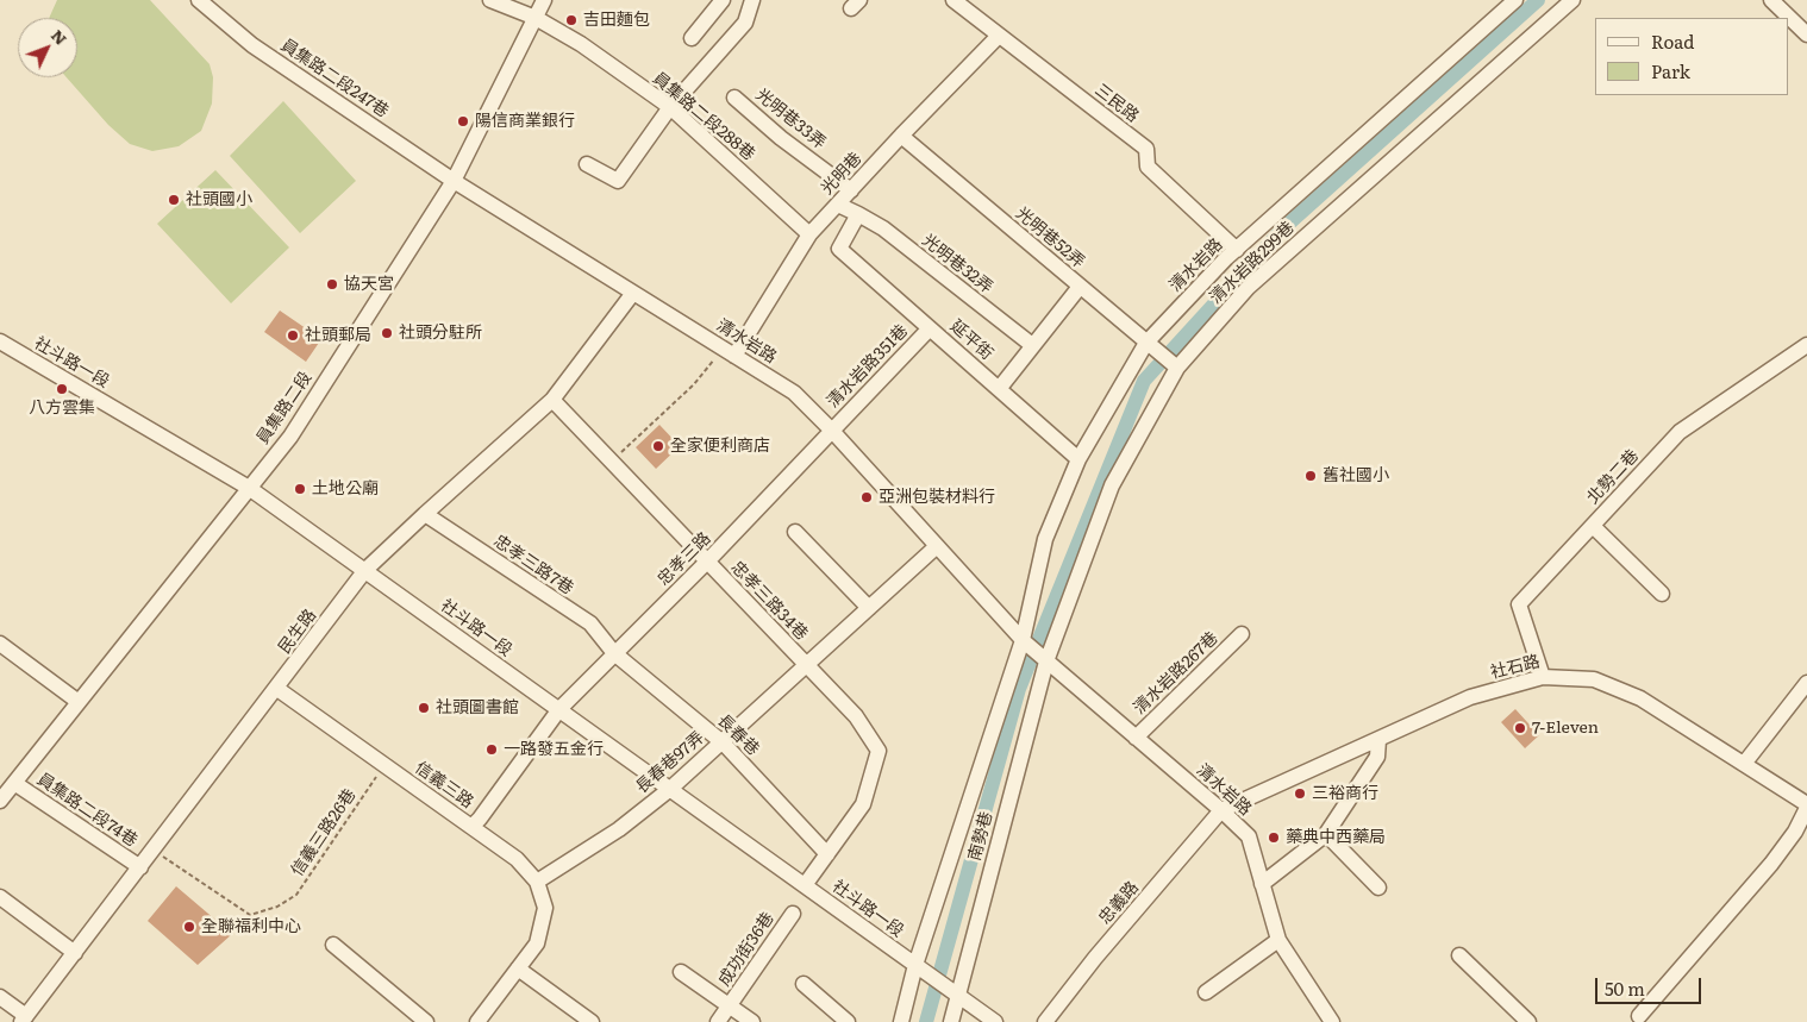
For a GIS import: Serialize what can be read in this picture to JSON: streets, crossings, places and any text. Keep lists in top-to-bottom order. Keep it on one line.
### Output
{"streets":{"street":["員集路二段247巷","三民路","員集路二段288巷","光明巷33弄","光明巷","光明巷52弄","清水岩路299巷","光明巷32弄","清水岩路","延平街","社斗路一段","清水岩路351巷","員集路二段","北勢二巷","忠孝三路","忠孝三路7巷","忠孝三路34巷","民生路","社石路","清水岩路267巷","長春巷","長春巷97弄","信義三路","員集路二段74巷","南勢巷","忠義路","成功街36巷"],"path":["信義三路26巷"]},"crossings":[["員集路二段247巷","清水岩路"],["員集路二段247巷","員集路二段"],["三民路","光明巷"],["三民路","清水岩路"],["員集路二段288巷","光明巷"],["員集路二段288巷","員集路二段"],["光明巷33弄","光明巷"],["光明巷","光明巷52弄"],["光明巷","光明巷32弄"],["光明巷","清水岩路"],["光明巷52弄","清水岩路299巷"],["光明巷52弄","清水岩路"],["清水岩路299巷","清水岩路"],["清水岩路299巷","南勢巷"],["光明巷32弄","延平街"],["清水岩路","延平街"],["清水岩路","社斗路一段"],["清水岩路","清水岩路351巷"],["清水岩路","員集路二段"],["清水岩路","忠孝三路"],["清水岩路","民生路"],["清水岩路","社石路"],["清水岩路","清水岩路267巷"],["清水岩路","長春巷97弄"],["清水岩路","南勢巷"],["清水岩路","忠義路"],["延平街","清水岩路351巷"],["社斗路一段","員集路二段"],["社斗路一段","忠孝三路"],["社斗路一段","忠孝三路34巷"],["社斗路一段","民生路"],["社斗路一段","長春巷97弄"],["社斗路一段","信義三路"],["社斗路一段","南勢巷"],["清水岩路351巷","忠孝三路"],["員集路二段","員集路二段74巷"],["北勢二巷","社石路"],["忠孝三路","忠孝三路7巷"],["忠孝三路","忠孝三路34巷"],["忠孝三路","長春巷"],["忠孝三路","信義三路"],["忠孝三路7巷","民生路"],["忠孝三路7巷","長春巷"],["忠孝三路34巷","長春巷"],["忠孝三路34巷","長春巷97弄"],["民生路","信義三路"],["民生路","員集路二段74巷"],["民生路","信義三路26巷"],["社石路","忠義路"],["長春巷","長春巷97弄"],["信義三路","信義三路26巷"]],"places":["吉田麵包","陽信商業銀行","社頭國小","協天宮","社頭分駐所","社頭郵局","八方雲集","全家便利商店","舊社國小","土地公廟","亞洲包裝材料行","社頭圖書館","7-Eleven","一路發五金行","三裕商行","藥典中西藥局","全聯福利中心"],"legend":["Road","Park"],"scale_bar":"50 m","north":"top right"}
